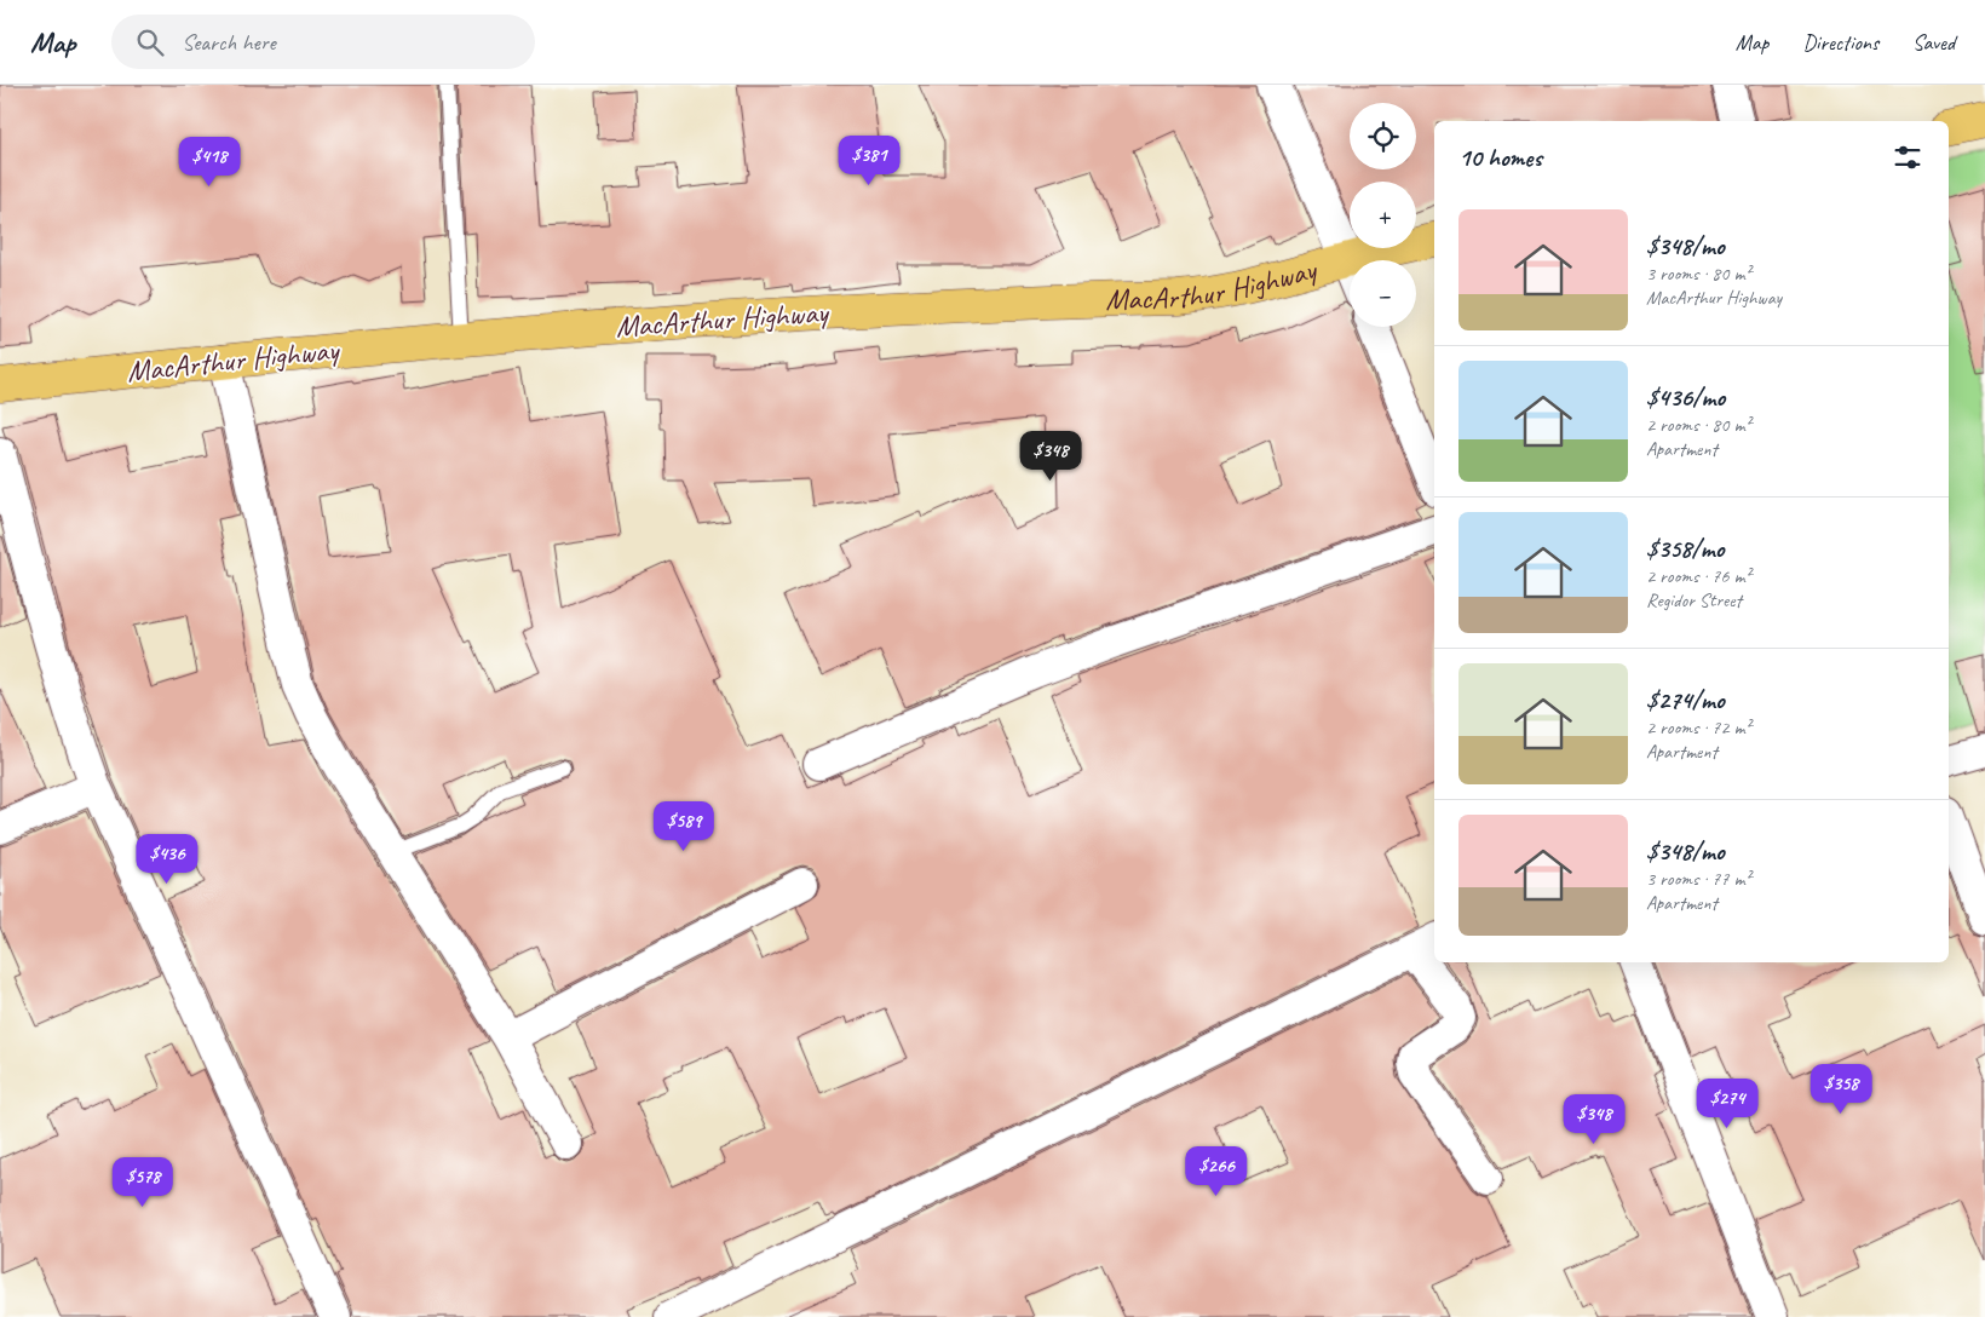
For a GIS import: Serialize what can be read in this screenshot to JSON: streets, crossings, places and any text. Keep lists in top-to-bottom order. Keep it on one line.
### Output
{"streets":{"highway":["MacArthur Highway"]},"page":{"header":"Map","search":"Search here","nav":["Map","Directions","Saved"],"map_buttons":["+","−"],"heading":"10 homes","price":["$381","$418","$348","$589","$436","$358","$274","$348","$266","$578"],"list":[{"name":"$348/mo","note":"3 rooms · 80 m² · MacArthur Highway"},{"name":"$436/mo","note":"2 rooms · 80 m² · Apartment"},{"name":"$358/mo","note":"2 rooms · 76 m² · Regidor Street"},{"name":"$274/mo","note":"2 rooms · 72 m² · Apartment"},{"name":"$348/mo","note":"3 rooms · 77 m² · Apartment"}]}}
